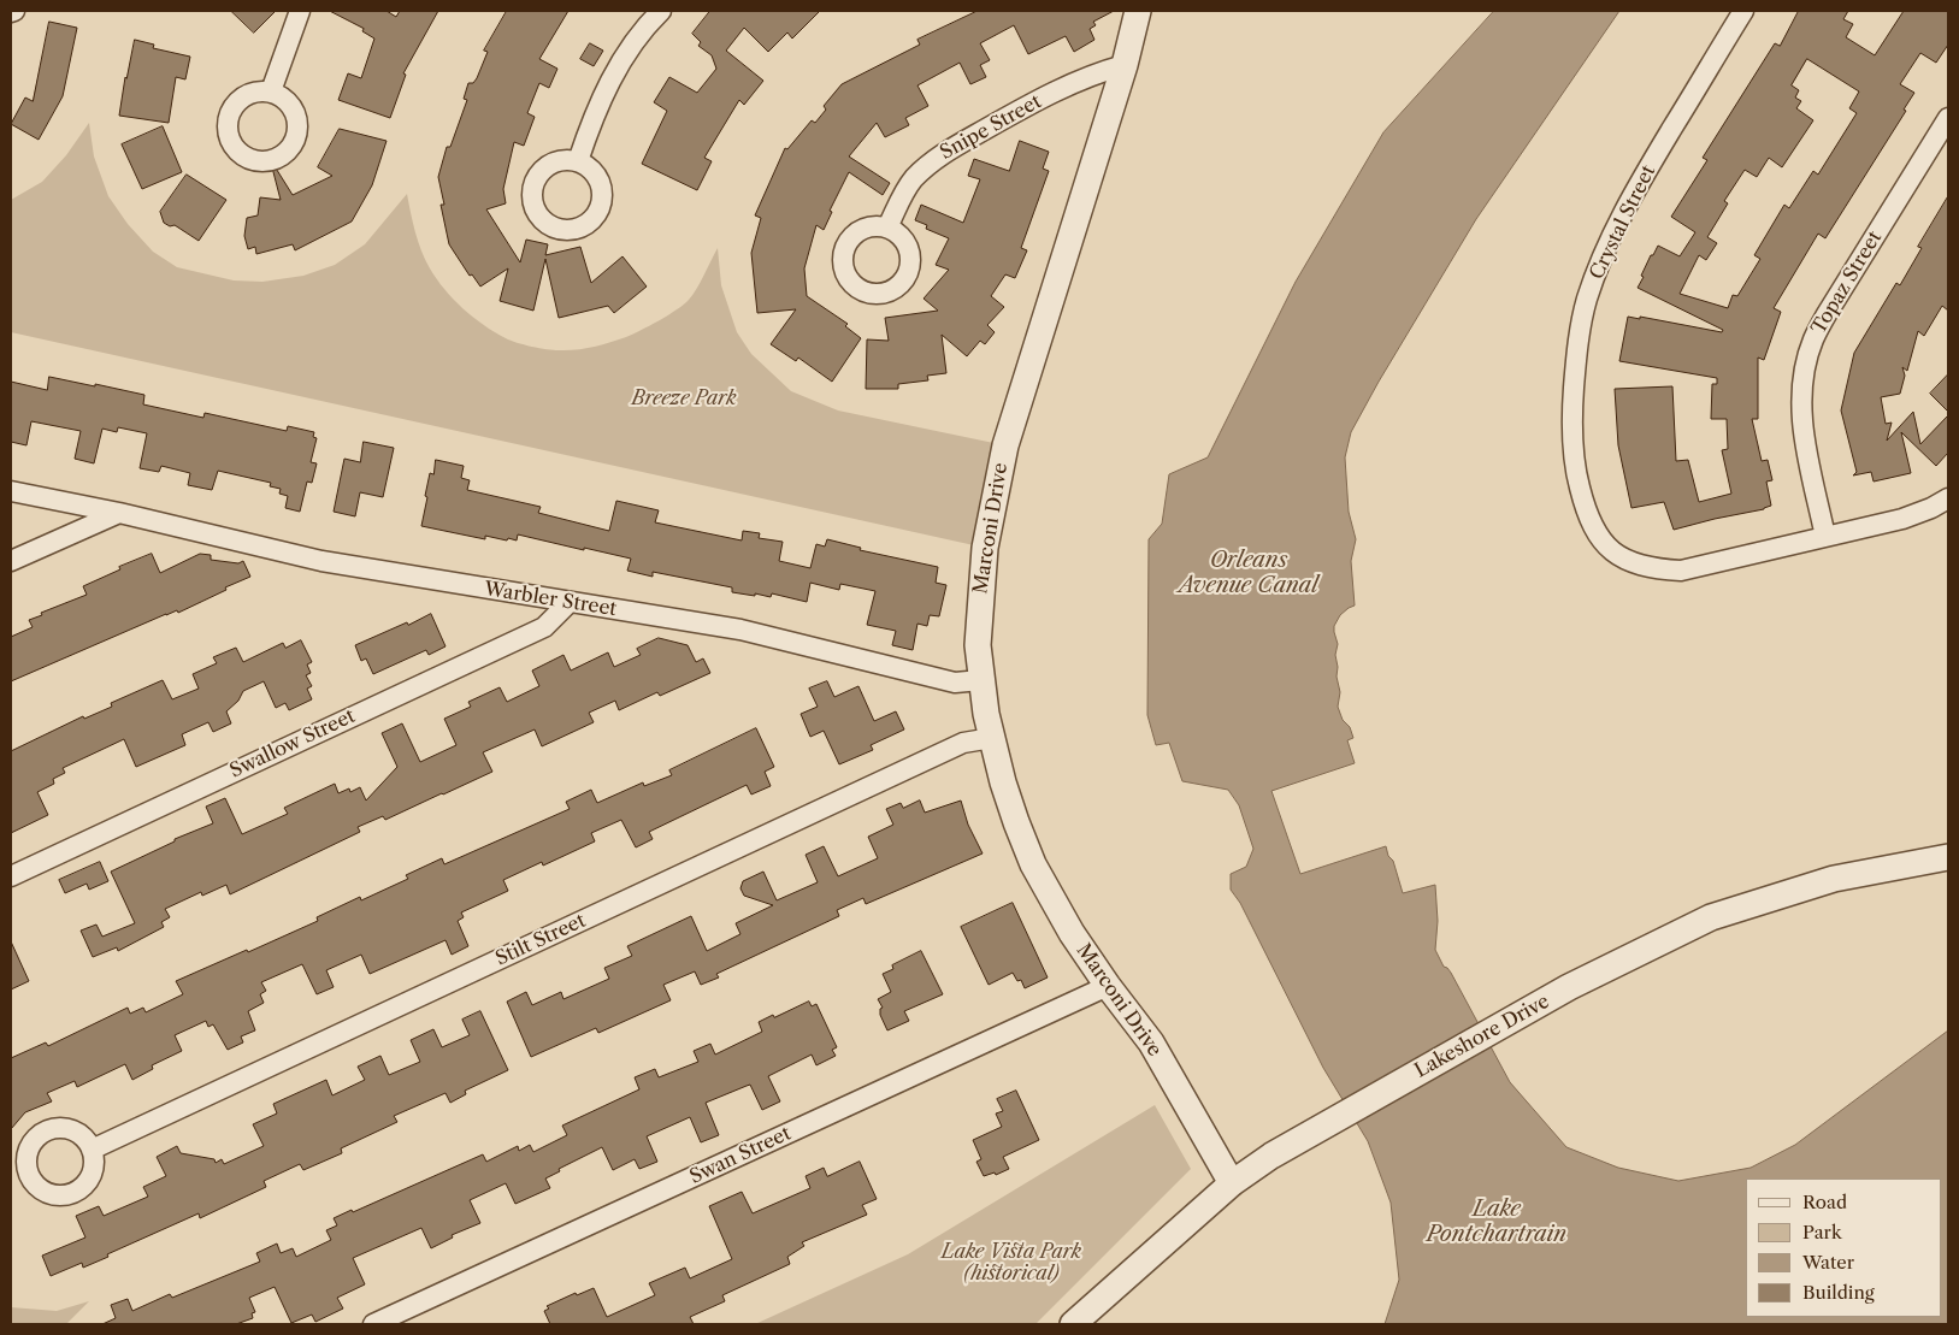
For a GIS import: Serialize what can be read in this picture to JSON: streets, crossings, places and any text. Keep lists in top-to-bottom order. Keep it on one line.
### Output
{"streets":{"street":["Snipe Street","Crystal Street","Topaz Street","Marconi Drive","Warbler Street","Swallow Street","Stilt Street","Lakeshore Drive","Swan Street"]},"crossings":[["Snipe Street","Marconi Drive"],["Crystal Street","Topaz Street"],["Marconi Drive","Warbler Street"],["Marconi Drive","Stilt Street"],["Marconi Drive","Lakeshore Drive"],["Marconi Drive","Swan Street"],["Warbler Street","Swallow Street"]],"water":["Orleans Avenue Canal","Lake Pontchartrain"],"parks":["Breeze Park","Lake Vista Park (historical)"],"legend":["Road","Park","Water","Building"]}
